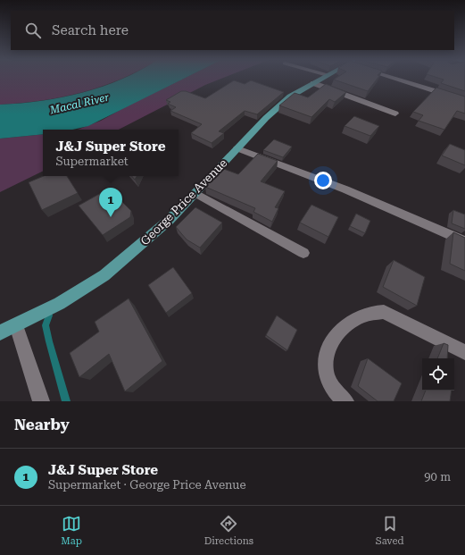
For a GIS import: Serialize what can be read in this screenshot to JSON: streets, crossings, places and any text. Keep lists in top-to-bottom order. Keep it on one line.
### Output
{"streets":{"main road":["George Price Avenue"]},"water":["Macal River"],"page":{"search":"Search here","popup":["J&J Super Store","Supermarket"],"pins":"1","heading":"Nearby","list":[{"mark":"1","name":"J&J Super Store","note":"Supermarket · George Price Avenue","value":"90 m"}],"nav":["Map","Directions","Saved"]}}
